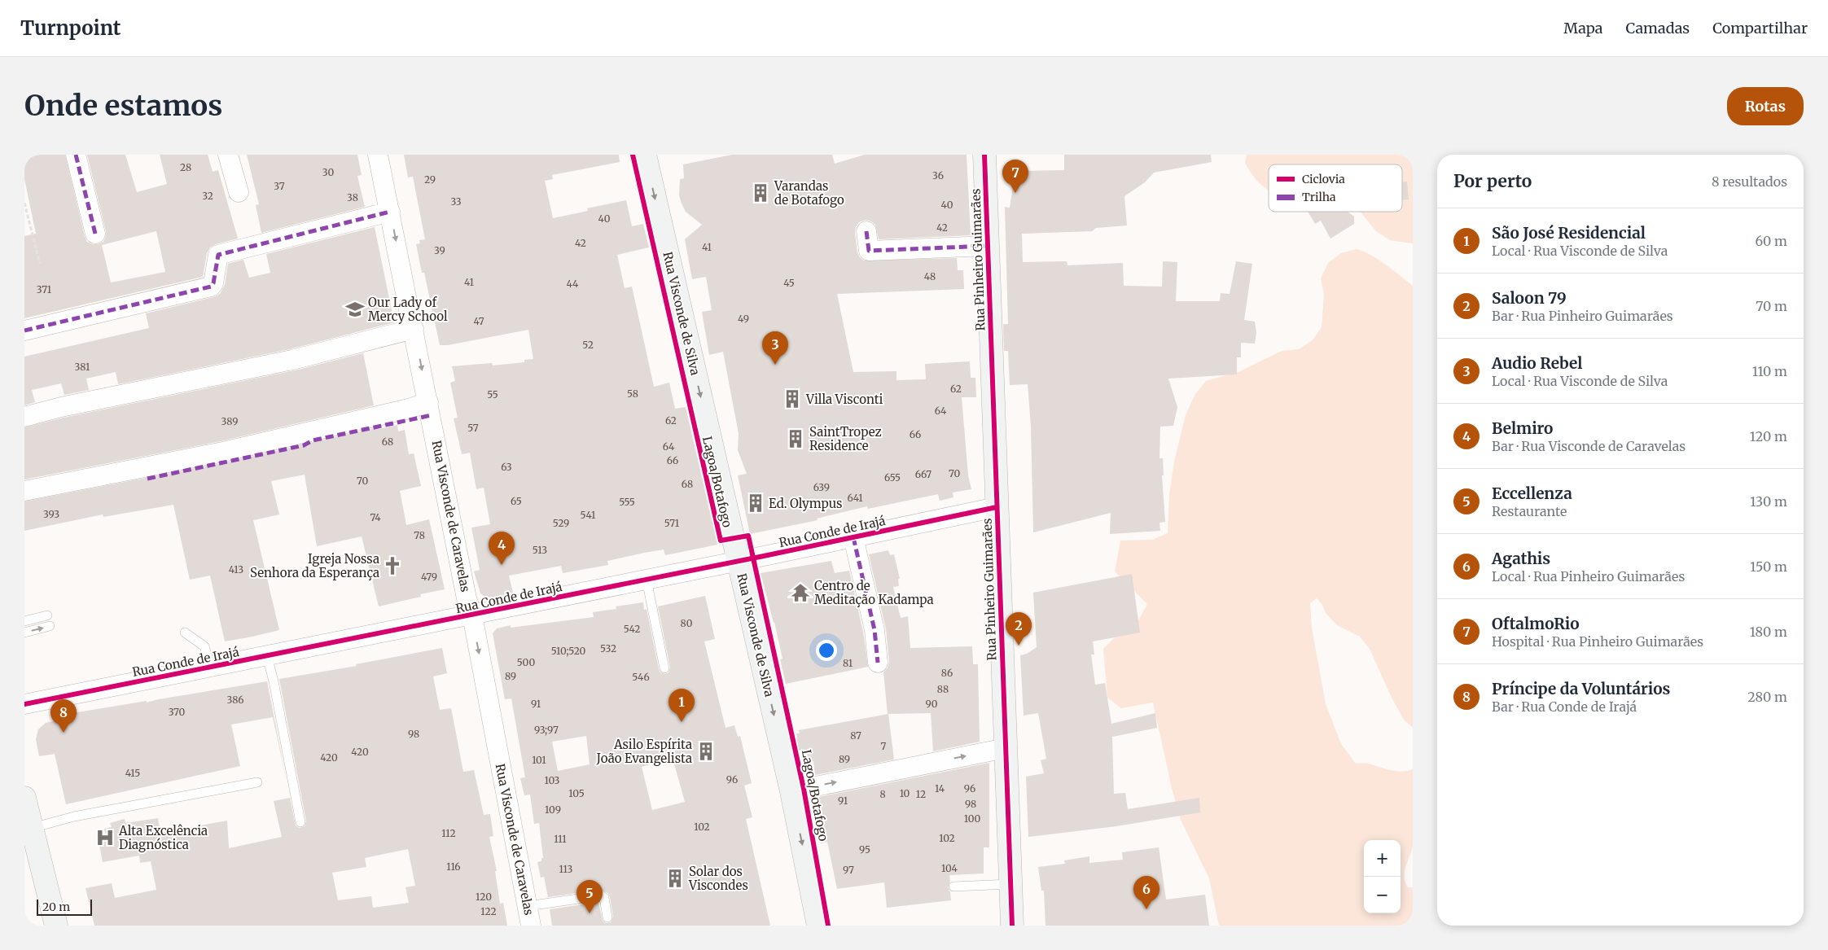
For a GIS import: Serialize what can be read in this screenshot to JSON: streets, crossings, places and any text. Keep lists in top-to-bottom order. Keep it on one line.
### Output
{"streets":{"main road":["Rua Pinheiro Guimarães","Rua Visconde de Silva"],"street":["Rua Visconde de Caravelas","Rua Conde de Irajá"],"cycle path":["Lagoa/Botafogo"]},"crossings":[["Rua Pinheiro Guimarães","Rua Conde de Irajá"],["Rua Visconde de Silva","Rua Conde de Irajá"],["Rua Visconde de Caravelas","Rua Conde de Irajá"]],"one_way":["Rua Visconde de Silva","Rua Visconde de Caravelas"],"places":{"building":["Varandas de Botafogo","Villa Visconti","SaintTropez Residence","Ed. Olympus","Asilo Espírita João Evangelista","Solar dos Viscondes"],"school or university":["Our Lady of Mercy School"],"church":["Igreja Nossa Senhora da Esperança"],"temple":["Centro de Meditação Kadampa"],"hospital":["Alta Excelência Diagnóstica"]},"house_numbers":["28","30","36","29","37","32","38","33","40","40","42","42","41","39","48","41","45","44","371","49","47","52","381","62","58","55","64","62","389","57","66","68","64","66","63","70","667","655","70","68","639","641","65","555","393","541","74","529","571","78","513","413","479","80","542","532","510;520","500","81","86","89","546","88","386","91","90","370","93;97","98","87","7","420","420","89","101","415","96","103","14","96","105","10","8","12","91","98","109","100","102","112","102","111","95","116","104","113","97","120","122"],"legend":["Ciclovia","Trilha"],"scale_bar":"20 m","page":{"header":"Turnpoint","nav":["Mapa","Camadas","Compartilhar"],"buttons":"Rotas","title":"Onde estamos","heading":["Por perto","8 resultados"],"pins":["7","3","4","2","1","8","6","5"],"list":[{"mark":"1","name":"São José Residencial","note":"Local · Rua Visconde de Silva","value":"60 m"},{"mark":"2","name":"Saloon 79","note":"Bar · Rua Pinheiro Guimarães","value":"70 m"},{"mark":"3","name":"Audio Rebel","note":"Local · Rua Visconde de Silva","value":"110 m"},{"mark":"4","name":"Belmiro","note":"Bar · Rua Visconde de Caravelas","value":"120 m"},{"mark":"5","name":"Eccellenza","note":"Restaurante","value":"130 m"},{"mark":"6","name":"Agathis","note":"Local · Rua Pinheiro Guimarães","value":"150 m"},{"mark":"7","name":"OftalmoRio","note":"Hospital · Rua Pinheiro Guimarães","value":"180 m"},{"mark":"8","name":"Príncipe da Voluntários","note":"Bar · Rua Conde de Irajá","value":"280 m"}],"map_buttons":["+","−"],"scale":"20 m"}}
